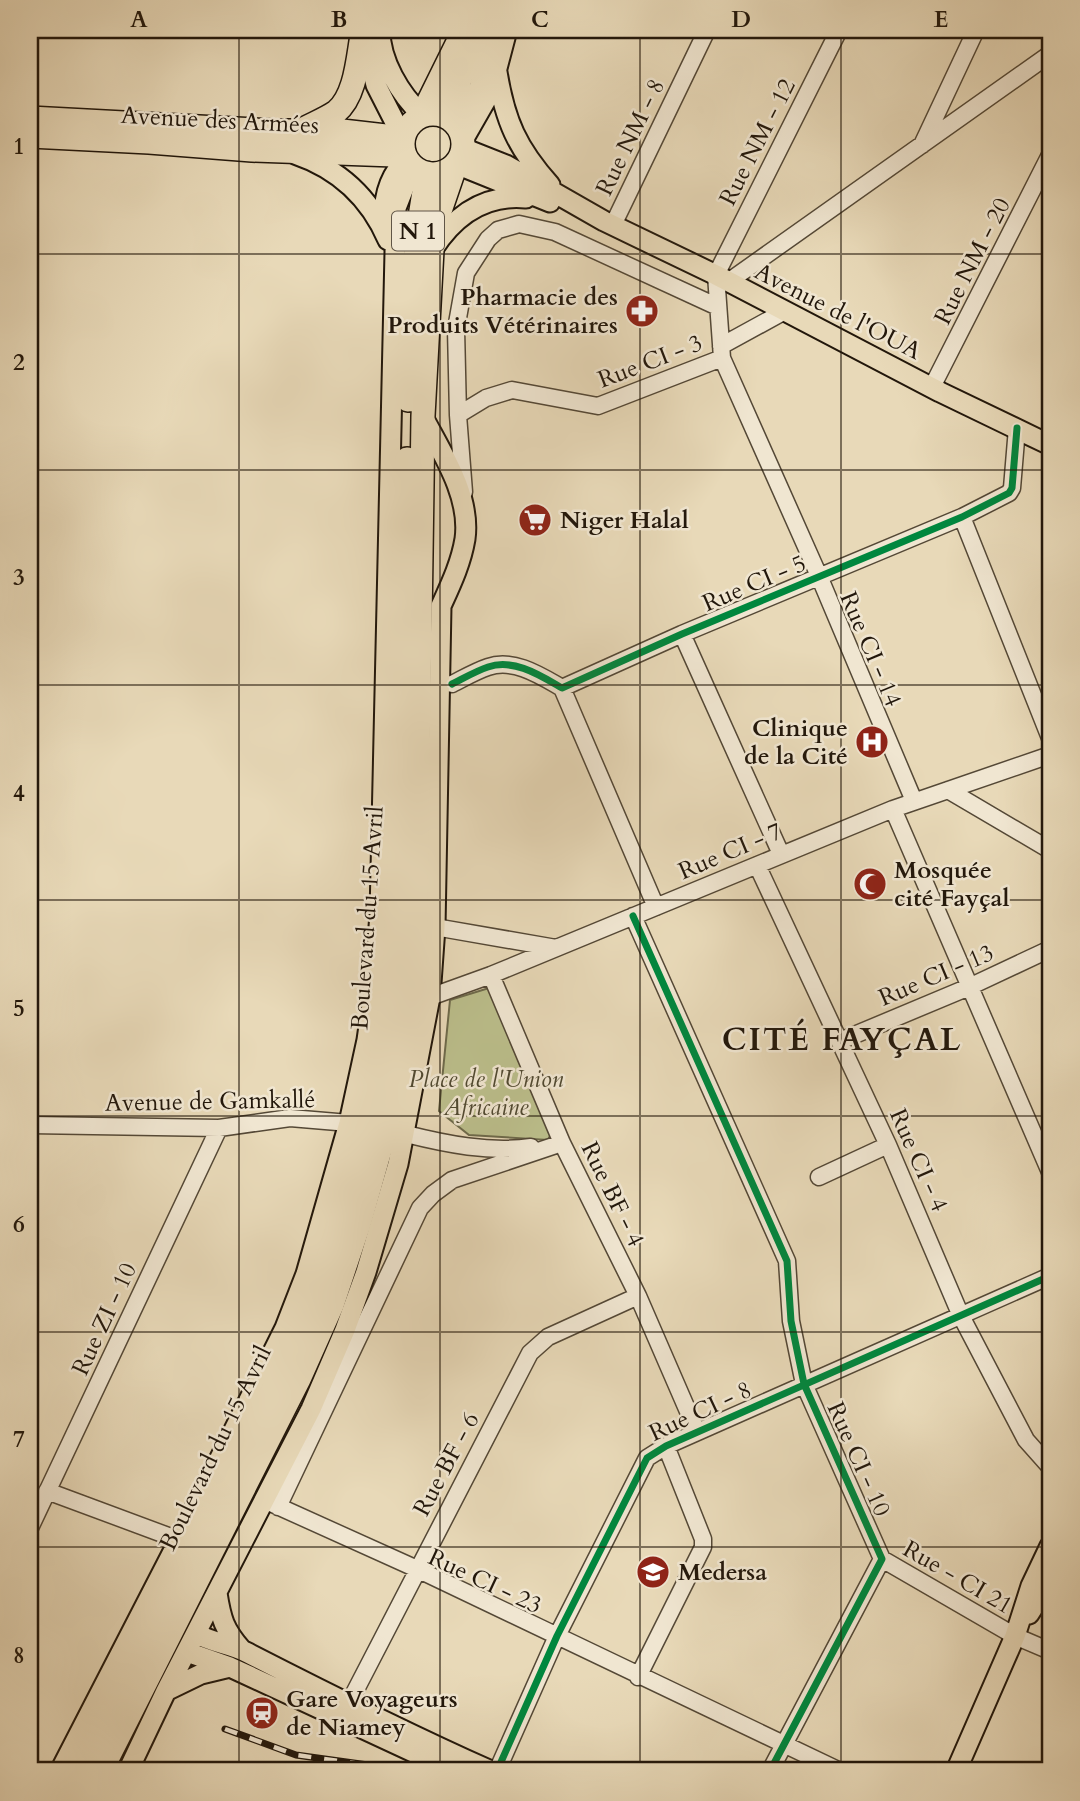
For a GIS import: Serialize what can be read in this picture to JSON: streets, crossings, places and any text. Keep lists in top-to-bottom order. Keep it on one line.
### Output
{"streets":{"highway":["Avenue des Armées","N 1","Boulevard du 15 Avril"],"main road":["Avenue de l'OUA"],"street":["Rue NM - 8","Rue NM - 12","Rue NM - 20","Rue CI - 3","Rue CI - 5","Rue CI - 14","Rue CI - 7","Rue CI - 13","Avenue de Gamkallé","Rue CI - 4","Rue BF - 4","Rue ZI - 10","Rue CI - 8","Rue CI - 10","Rue BF - 6","Rue - CI 21","Rue CI - 23"]},"crossings":[["Avenue des Armées","Boulevard du 15 Avril"],["Rue NM - 8","Avenue de l'OUA"],["Rue NM - 12","Avenue de l'OUA"],["Rue NM - 12","Rue CI - 3"],["Rue NM - 20","Avenue de l'OUA"],["Avenue de l'OUA","Rue CI - 3"],["Avenue de l'OUA","Rue CI - 5"],["Rue CI - 3","Rue CI - 14"],["Rue CI - 5","Rue CI - 14"],["Rue CI - 14","Rue CI - 7"],["Rue CI - 7","Rue CI - 4"],["Rue CI - 7","Rue BF - 4"],["Rue CI - 7","Rue CI - 10"],["Boulevard du 15 Avril","Avenue de Gamkallé"],["Rue CI - 13","Rue CI - 4"],["Avenue de Gamkallé","Rue ZI - 10"],["Rue CI - 4","Rue CI - 8"],["Rue BF - 4","Rue CI - 8"],["Rue BF - 4","Rue BF - 6"],["Rue CI - 8","Rue CI - 10"],["Rue CI - 8","Rue CI - 23"],["Rue CI - 10","Rue - CI 21"],["Rue BF - 6","Rue CI - 23"]],"districts":["CITÉ FAYÇAL"],"parks":["Place de l'Union Africaine"],"places":{"pharmacy":["Pharmacie des Produits Vétérinaires"],"supermarket":["Niger Halal"],"hospital":["Clinique de la Cité"],"mosque":["Mosquée cité Fayçal"],"school or university":["Medersa"],"station":["Gare Voyageurs de Niamey"]},"grid":{"columns":["A","B","C","D","E"],"rows":["1","2","3","4","5","6","7","8"]}}
